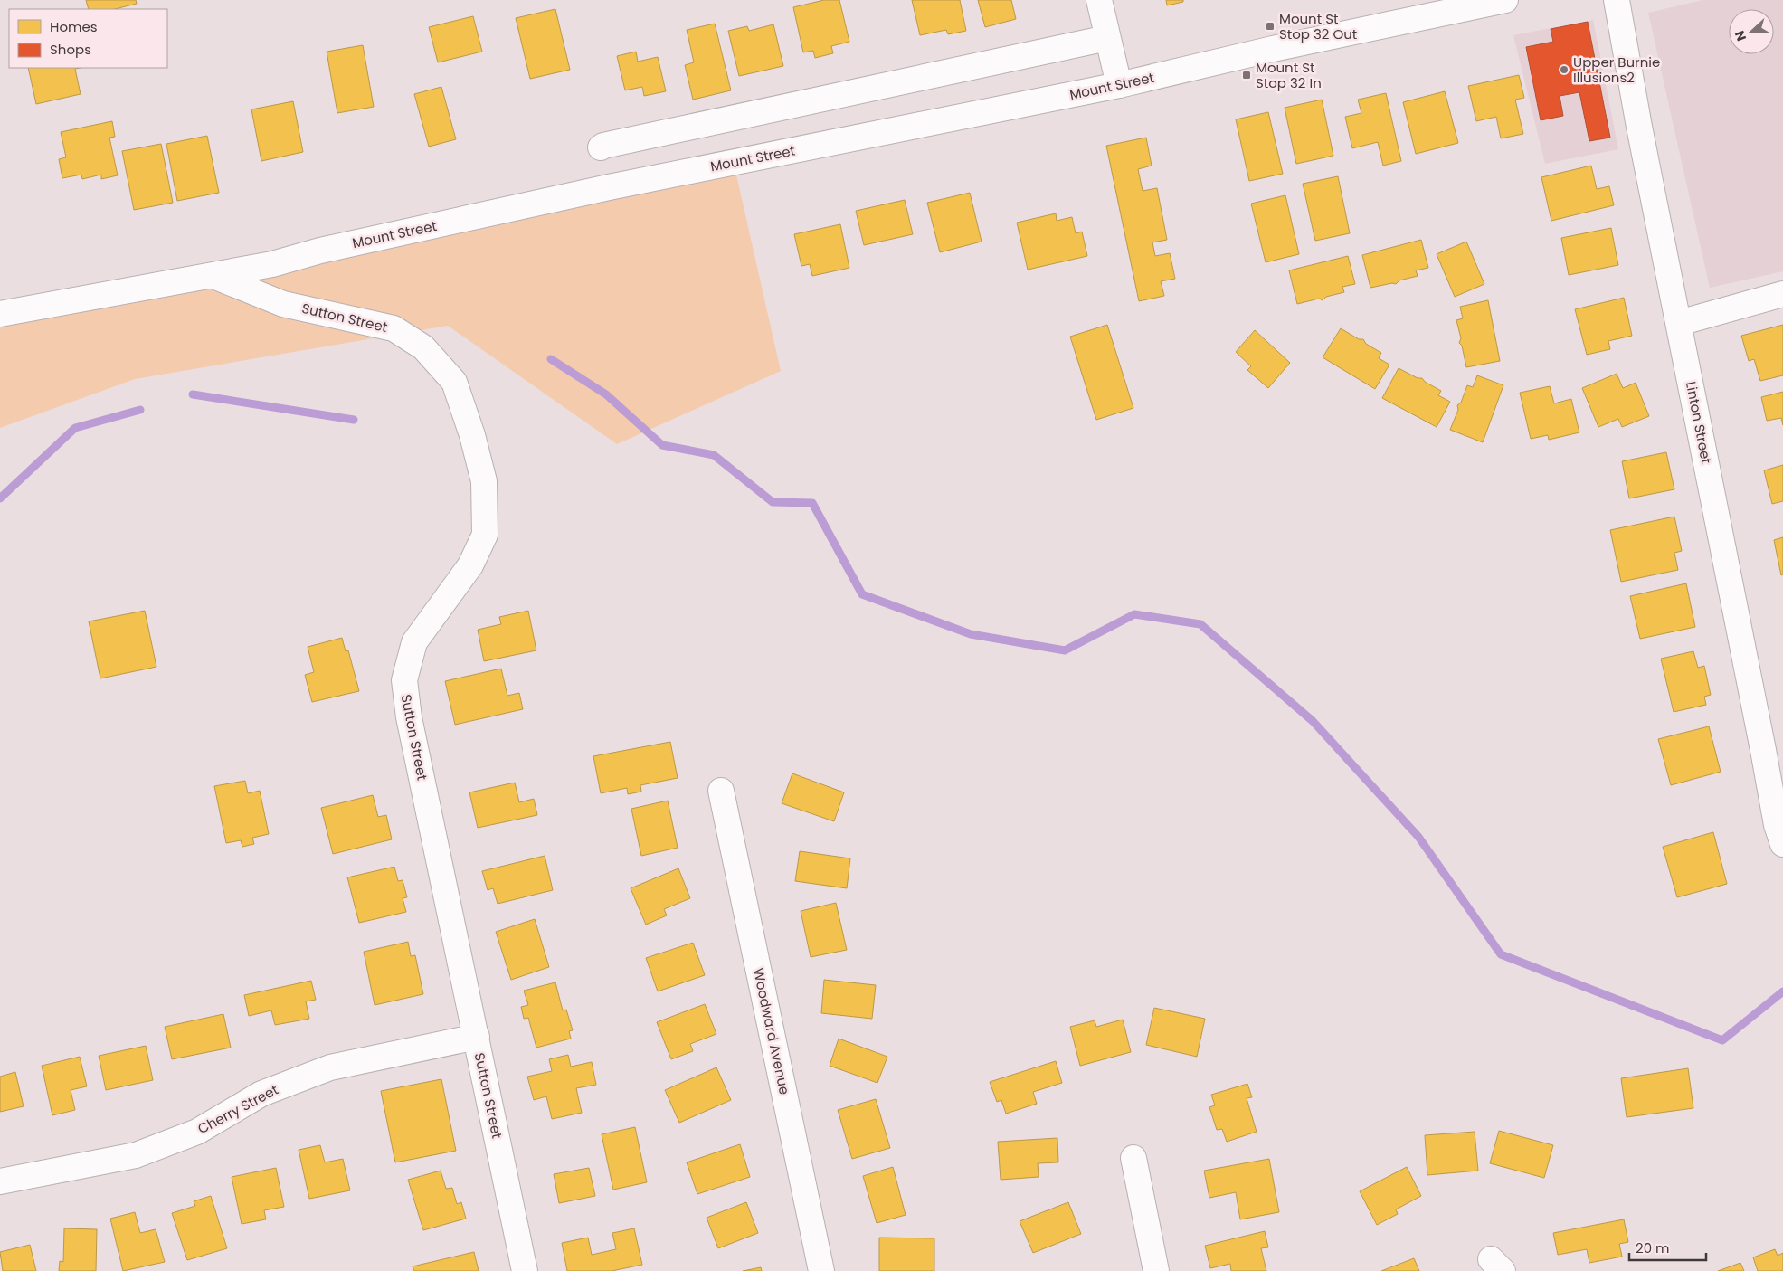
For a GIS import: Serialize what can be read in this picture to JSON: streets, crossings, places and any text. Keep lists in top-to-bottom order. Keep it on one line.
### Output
{"streets":{"main road":["Mount Street","Sutton Street","Linton Street","Woodward Avenue","Cherry Street"]},"crossings":[["Mount Street","Sutton Street"],["Sutton Street","Cherry Street"]],"places":{"transit":["Mount St Stop 32 Out","Mount St Stop 32 In"],"other":["Upper Burnie Illusions2"]},"legend":["Homes","Shops"],"scale_bar":"20 m","north":"left"}
